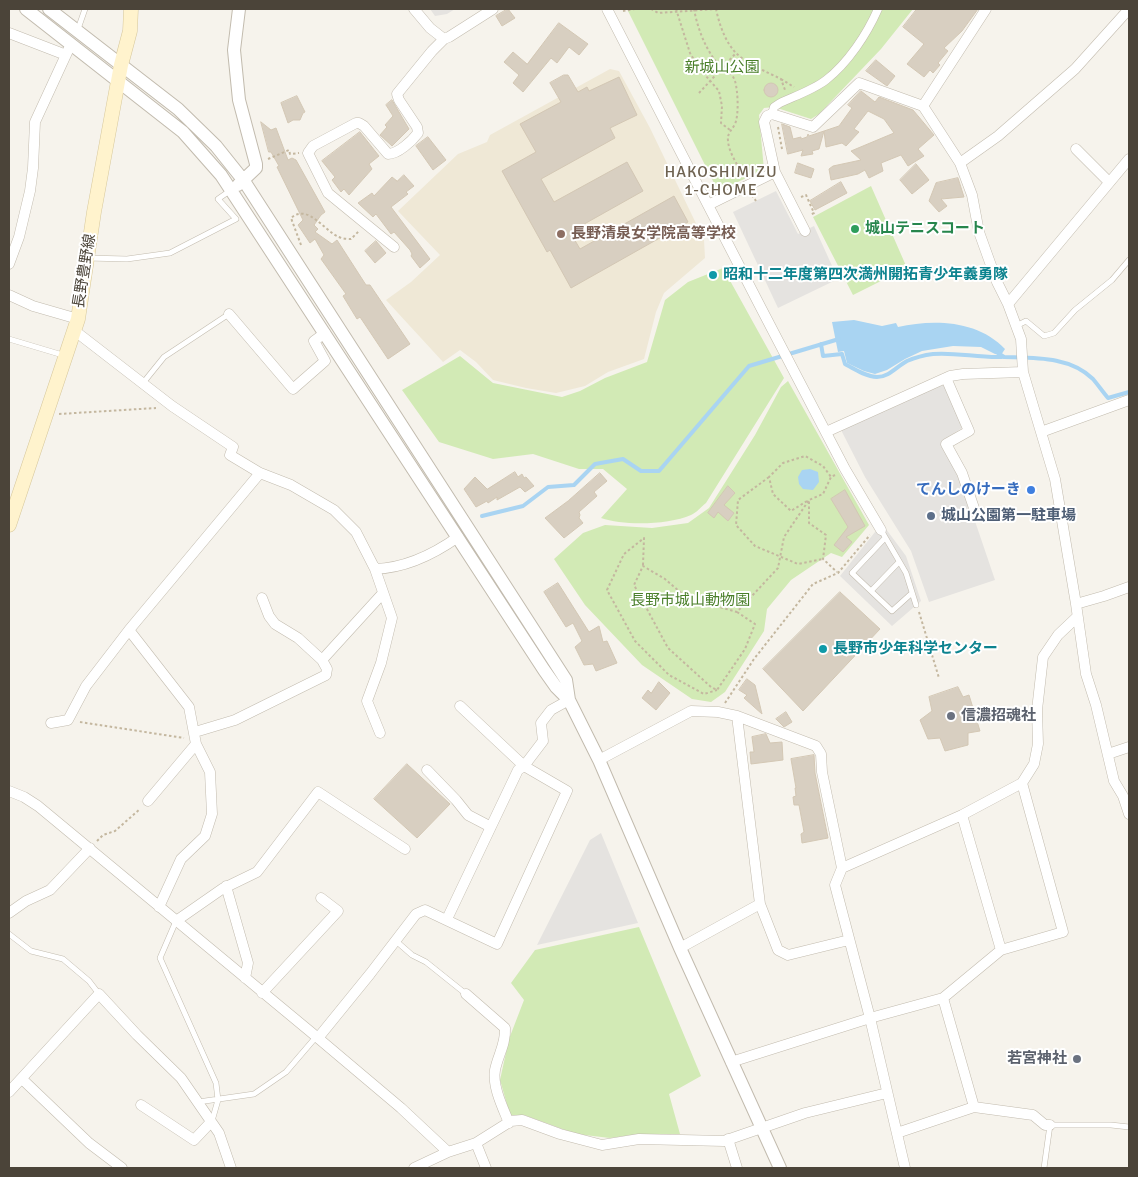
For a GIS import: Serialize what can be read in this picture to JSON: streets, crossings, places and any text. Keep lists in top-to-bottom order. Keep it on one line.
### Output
{"streets":{"main road":["長野豊野線"]},"districts":["HAKOSHIMIZU 1-CHOME"],"parks":["新城山公園","長野市城山動物園"],"places":["城山テニスコート","長野清泉女学院高等学校","昭和十二年度第四次満州開拓青少年義勇隊","てんしのけーき","城山公園第一駐車場","長野市少年科学センター","信濃招魂社","若宮神社"]}
